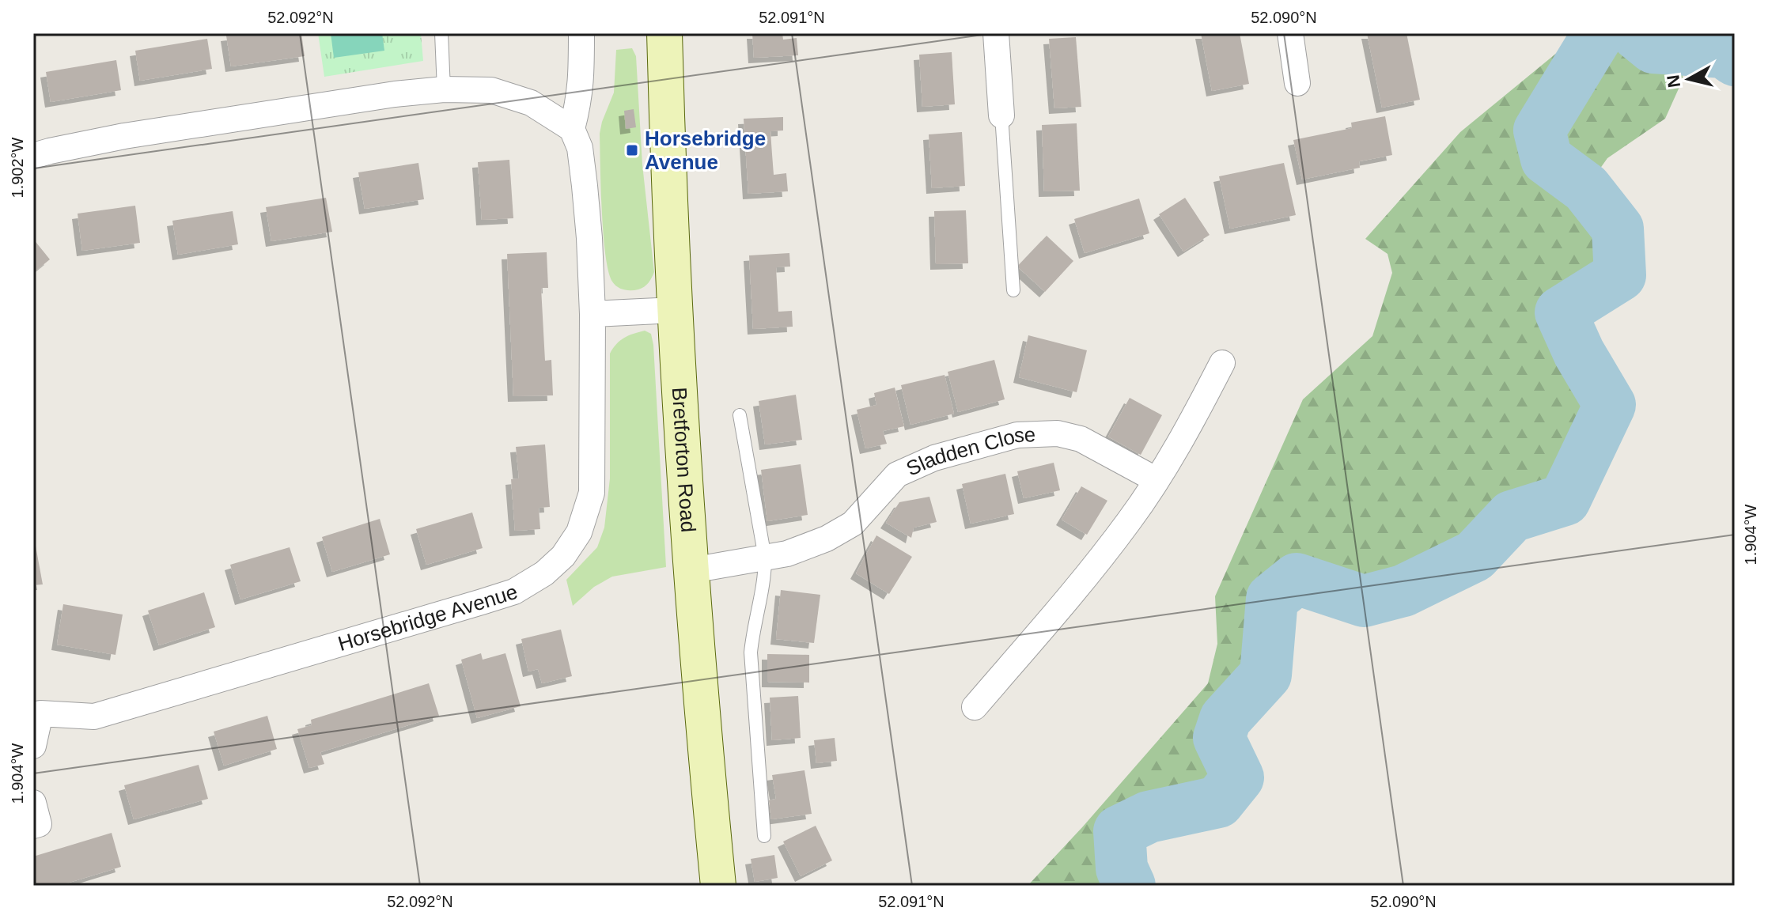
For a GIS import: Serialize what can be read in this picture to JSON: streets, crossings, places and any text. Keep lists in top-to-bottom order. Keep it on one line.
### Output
{"streets":{"main road":["Bretforton Road"],"street":["Sladden Close","Horsebridge Avenue"]},"crossings":[["Sladden Close","Bretforton Road"]],"places":{"transit":["Horsebridge Avenue"]},"north":"left","coordinates":["52.092°N","52.091°N","52.090°N","1.902°W","1.904°W"]}
